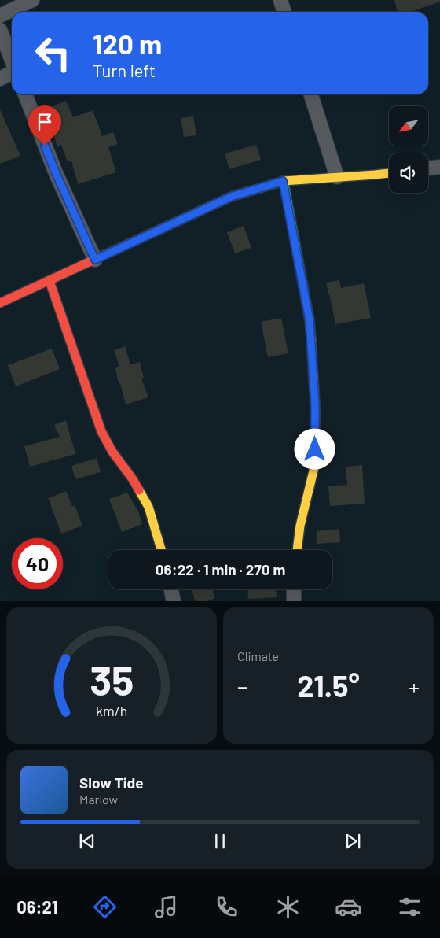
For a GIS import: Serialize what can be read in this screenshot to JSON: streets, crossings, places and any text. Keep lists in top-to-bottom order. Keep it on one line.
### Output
{"north":"bottom left","page":{"turn":["120 m","Turn left"],"limit":"40","trip":"06:22 · 1 min · 270 m","tile":"Climate","heat":["−","21.5°","+"],"song":["Slow Tide","Marlow"],"tabs":"06:21","gauge":["35","km/h"]}}
